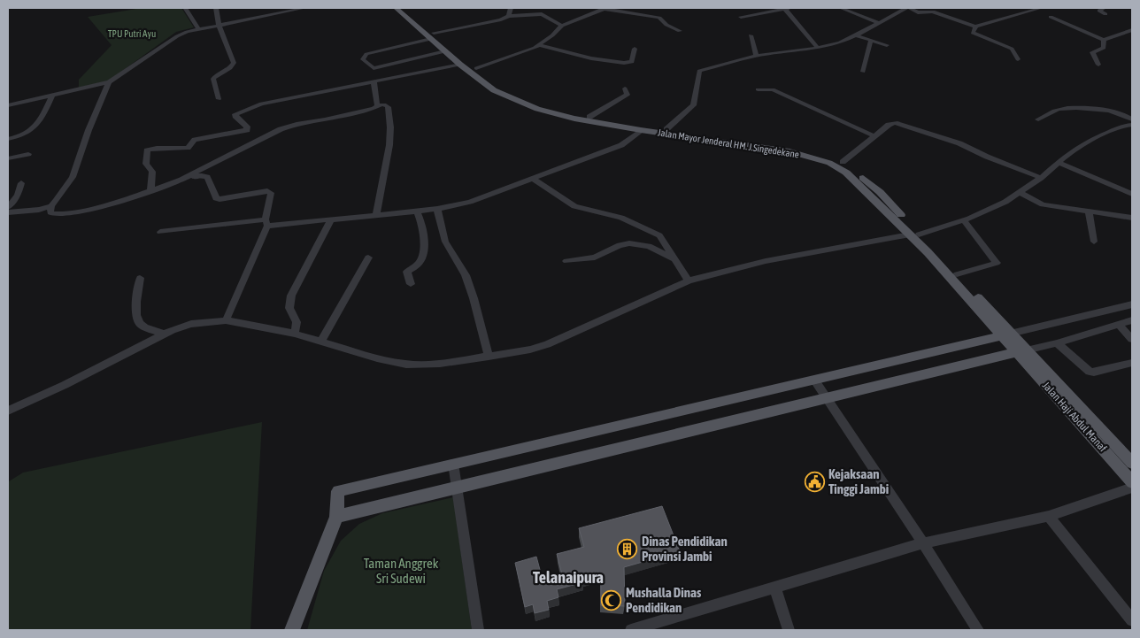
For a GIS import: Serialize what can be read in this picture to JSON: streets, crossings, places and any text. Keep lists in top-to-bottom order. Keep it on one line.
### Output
{"streets":{"main road":["Jalan Mayor Jenderal HM. J.Singedekane","Jalan Haji Abdul Manaf"]},"crossings":[["Jalan Mayor Jenderal HM. J.Singedekane","Jalan Haji Abdul Manaf"]],"districts":["Telanaipura"],"parks":["TPU Putri Ayu","Taman Anggrek Sri Sudewi"],"places":{"public building":["Kejaksaan Tinggi Jambi"],"building":["Dinas Pendidikan Provinsi Jambi"],"mosque":["Mushalla Dinas Pendidikan"]}}
